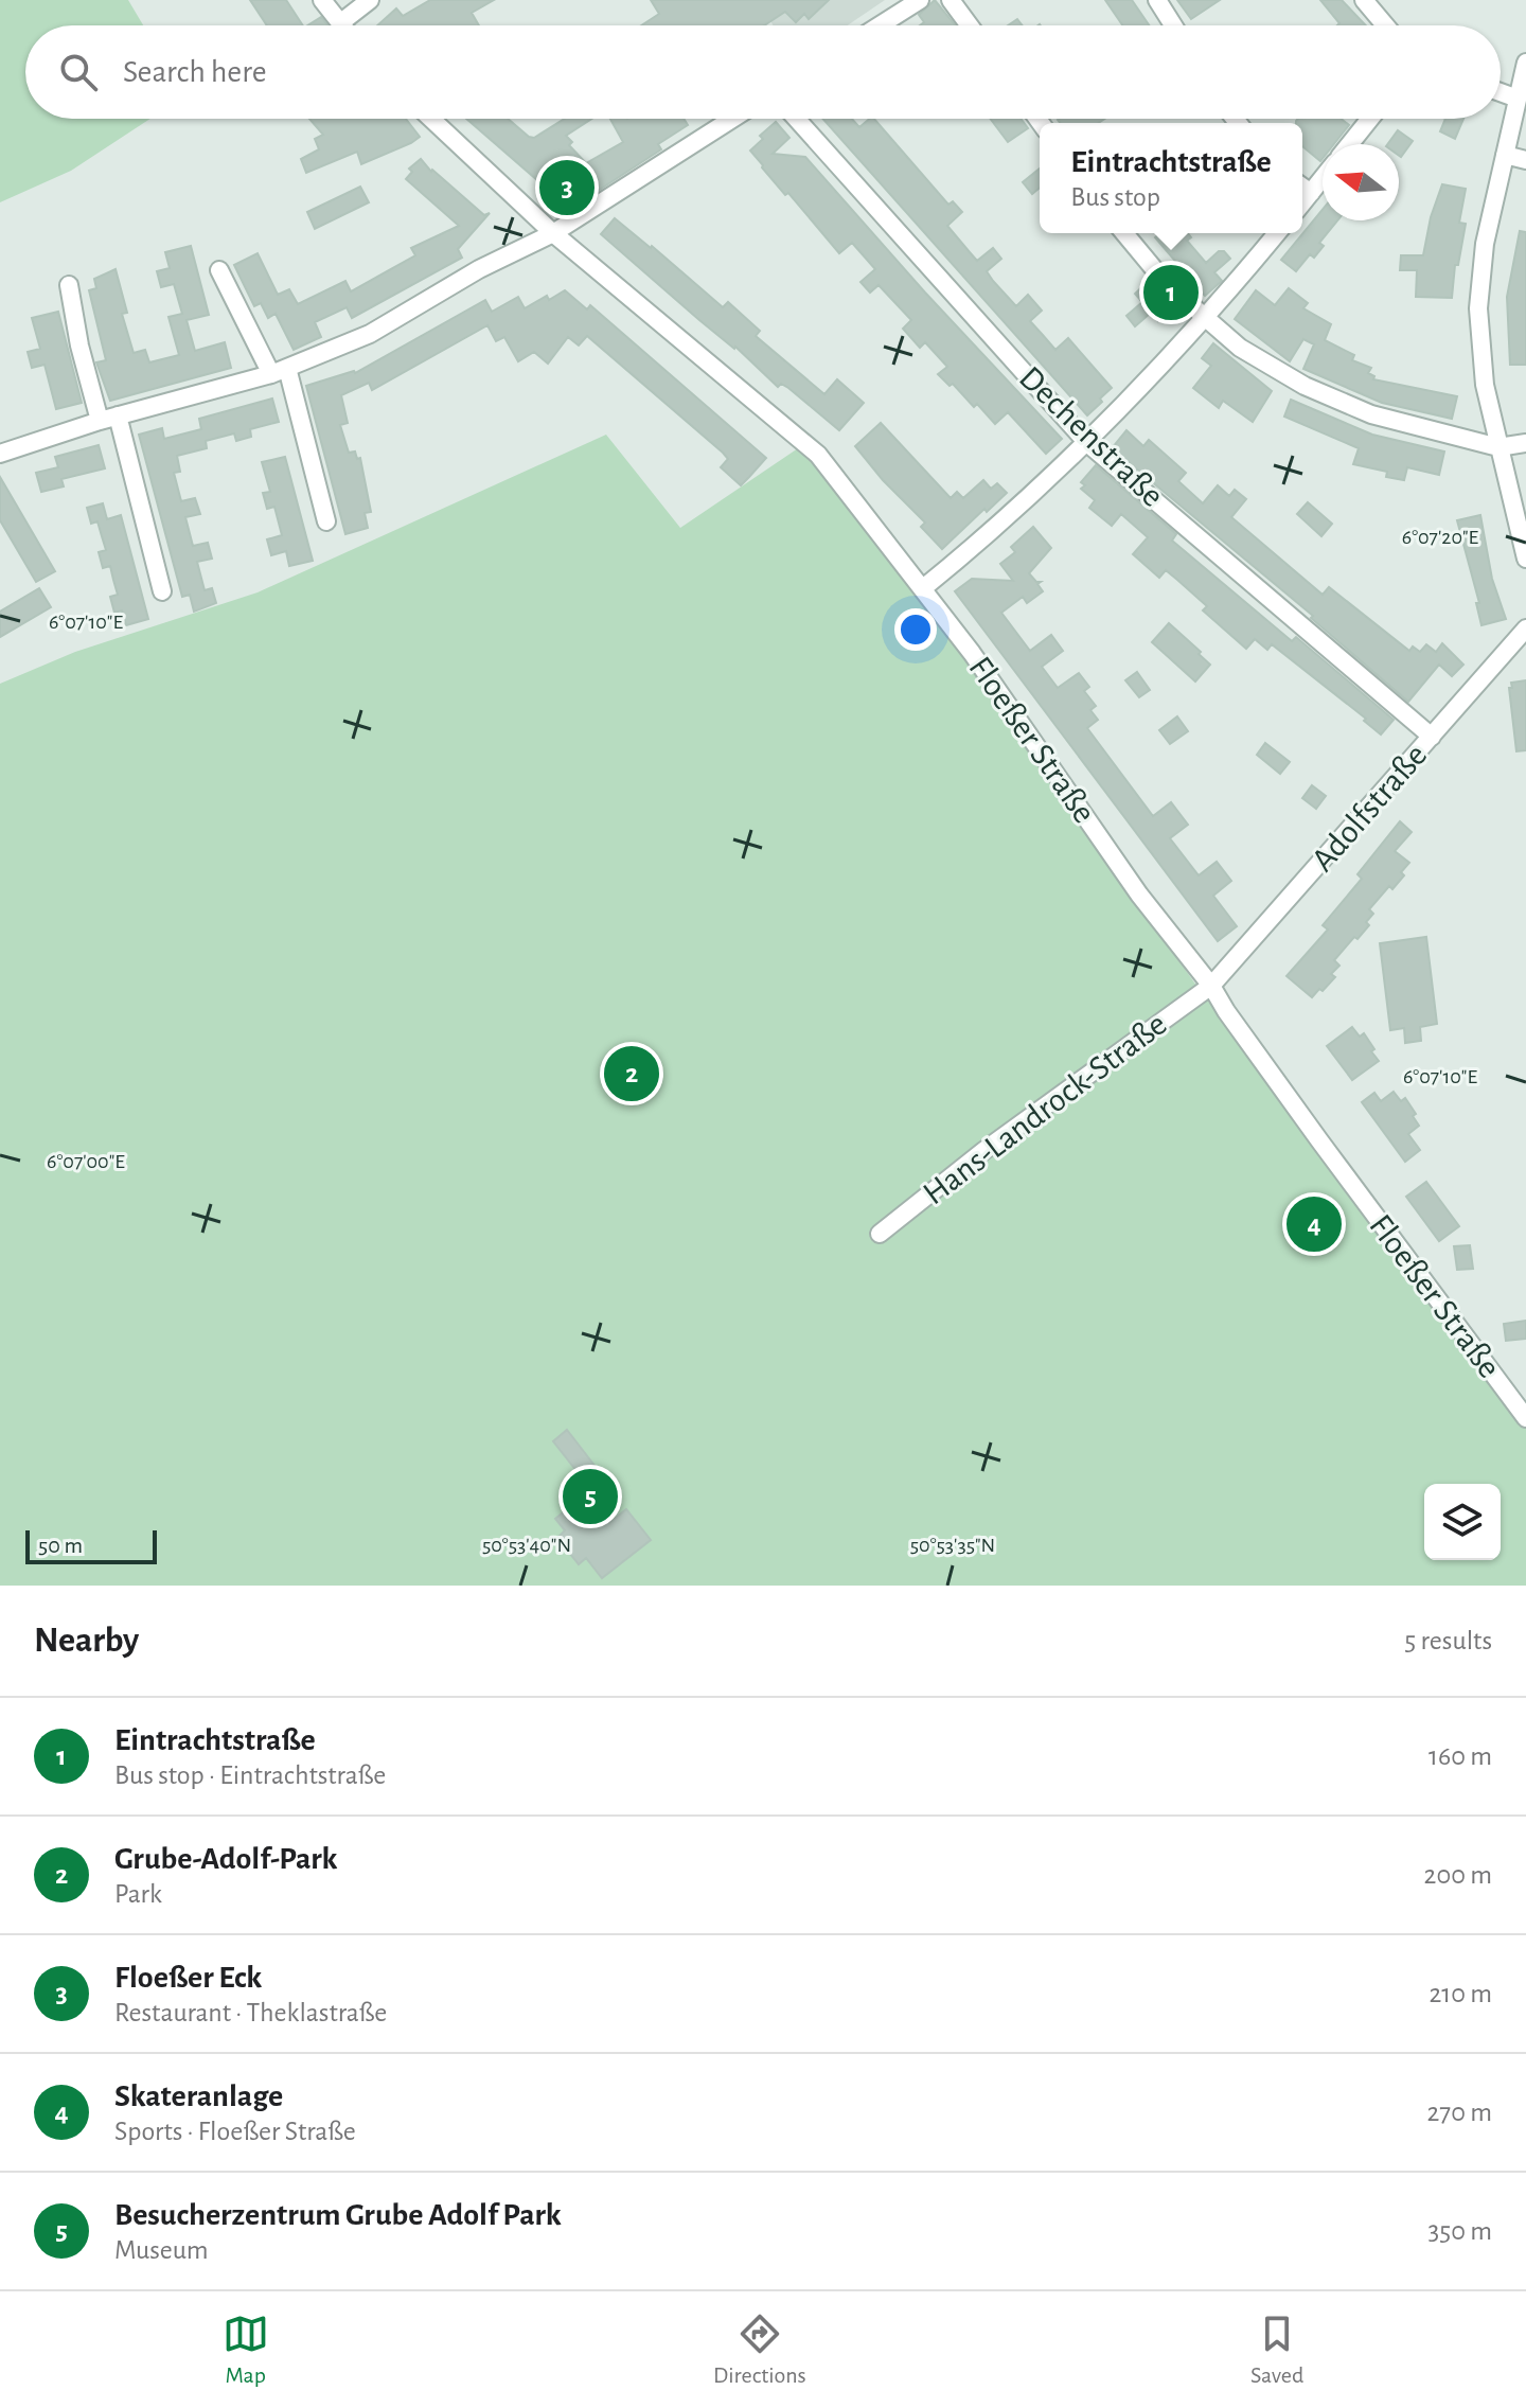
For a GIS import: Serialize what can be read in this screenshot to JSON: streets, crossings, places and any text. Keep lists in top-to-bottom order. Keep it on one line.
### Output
{"streets":{"street":["Dechenstraße","Floeßer Straße","Adolfstraße","Hans-Landrock-Straße"]},"crossings":[["Dechenstraße","Adolfstraße"],["Floeßer Straße","Adolfstraße"],["Floeßer Straße","Hans-Landrock-Straße"],["Adolfstraße","Hans-Landrock-Straße"]],"scale_bar":"50 m","north":"left","page":{"search":"Search here","popup":["Eintrachtstraße","Bus stop"],"pins":["3","1","2","4","5"],"scale":"50 m","heading":["Nearby","5 results"],"list":[{"mark":"1","name":"Eintrachtstraße","note":"Bus stop · Eintrachtstraße","value":"160 m"},{"mark":"2","name":"Grube-Adolf-Park","note":"Park","value":"200 m"},{"mark":"3","name":"Floeßer Eck","note":"Restaurant · Theklastraße","value":"210 m"},{"mark":"4","name":"Skateranlage","note":"Sports · Floeßer Straße","value":"270 m"},{"mark":"5","name":"Besucherzentrum Grube Adolf Park","note":"Museum","value":"350 m"}],"nav":["Map","Directions","Saved"]},"coordinates":["6°07'20\"E","6°07'10\"E","6°07'00\"E","50°53'40\"N","50°53'35\"N"]}
